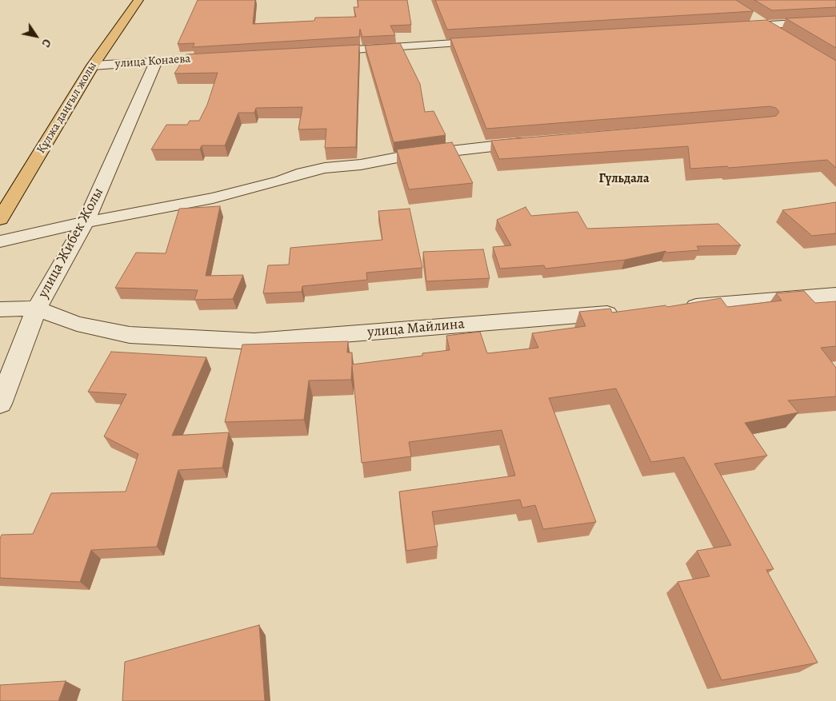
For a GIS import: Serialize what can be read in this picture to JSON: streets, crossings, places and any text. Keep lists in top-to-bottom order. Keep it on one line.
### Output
{"streets":{"main road":["Құлжа даңғыл жолы"],"street":["улица Конаева","улица Жибек Жолы","улица Майлина"]},"crossings":[["улица Конаева","Құлжа даңғыл жолы"],["улица Конаева","улица Жибек Жолы"],["улица Жибек Жолы","улица Майлина"]],"districts":["Гүльдала"],"north":"bottom right"}
